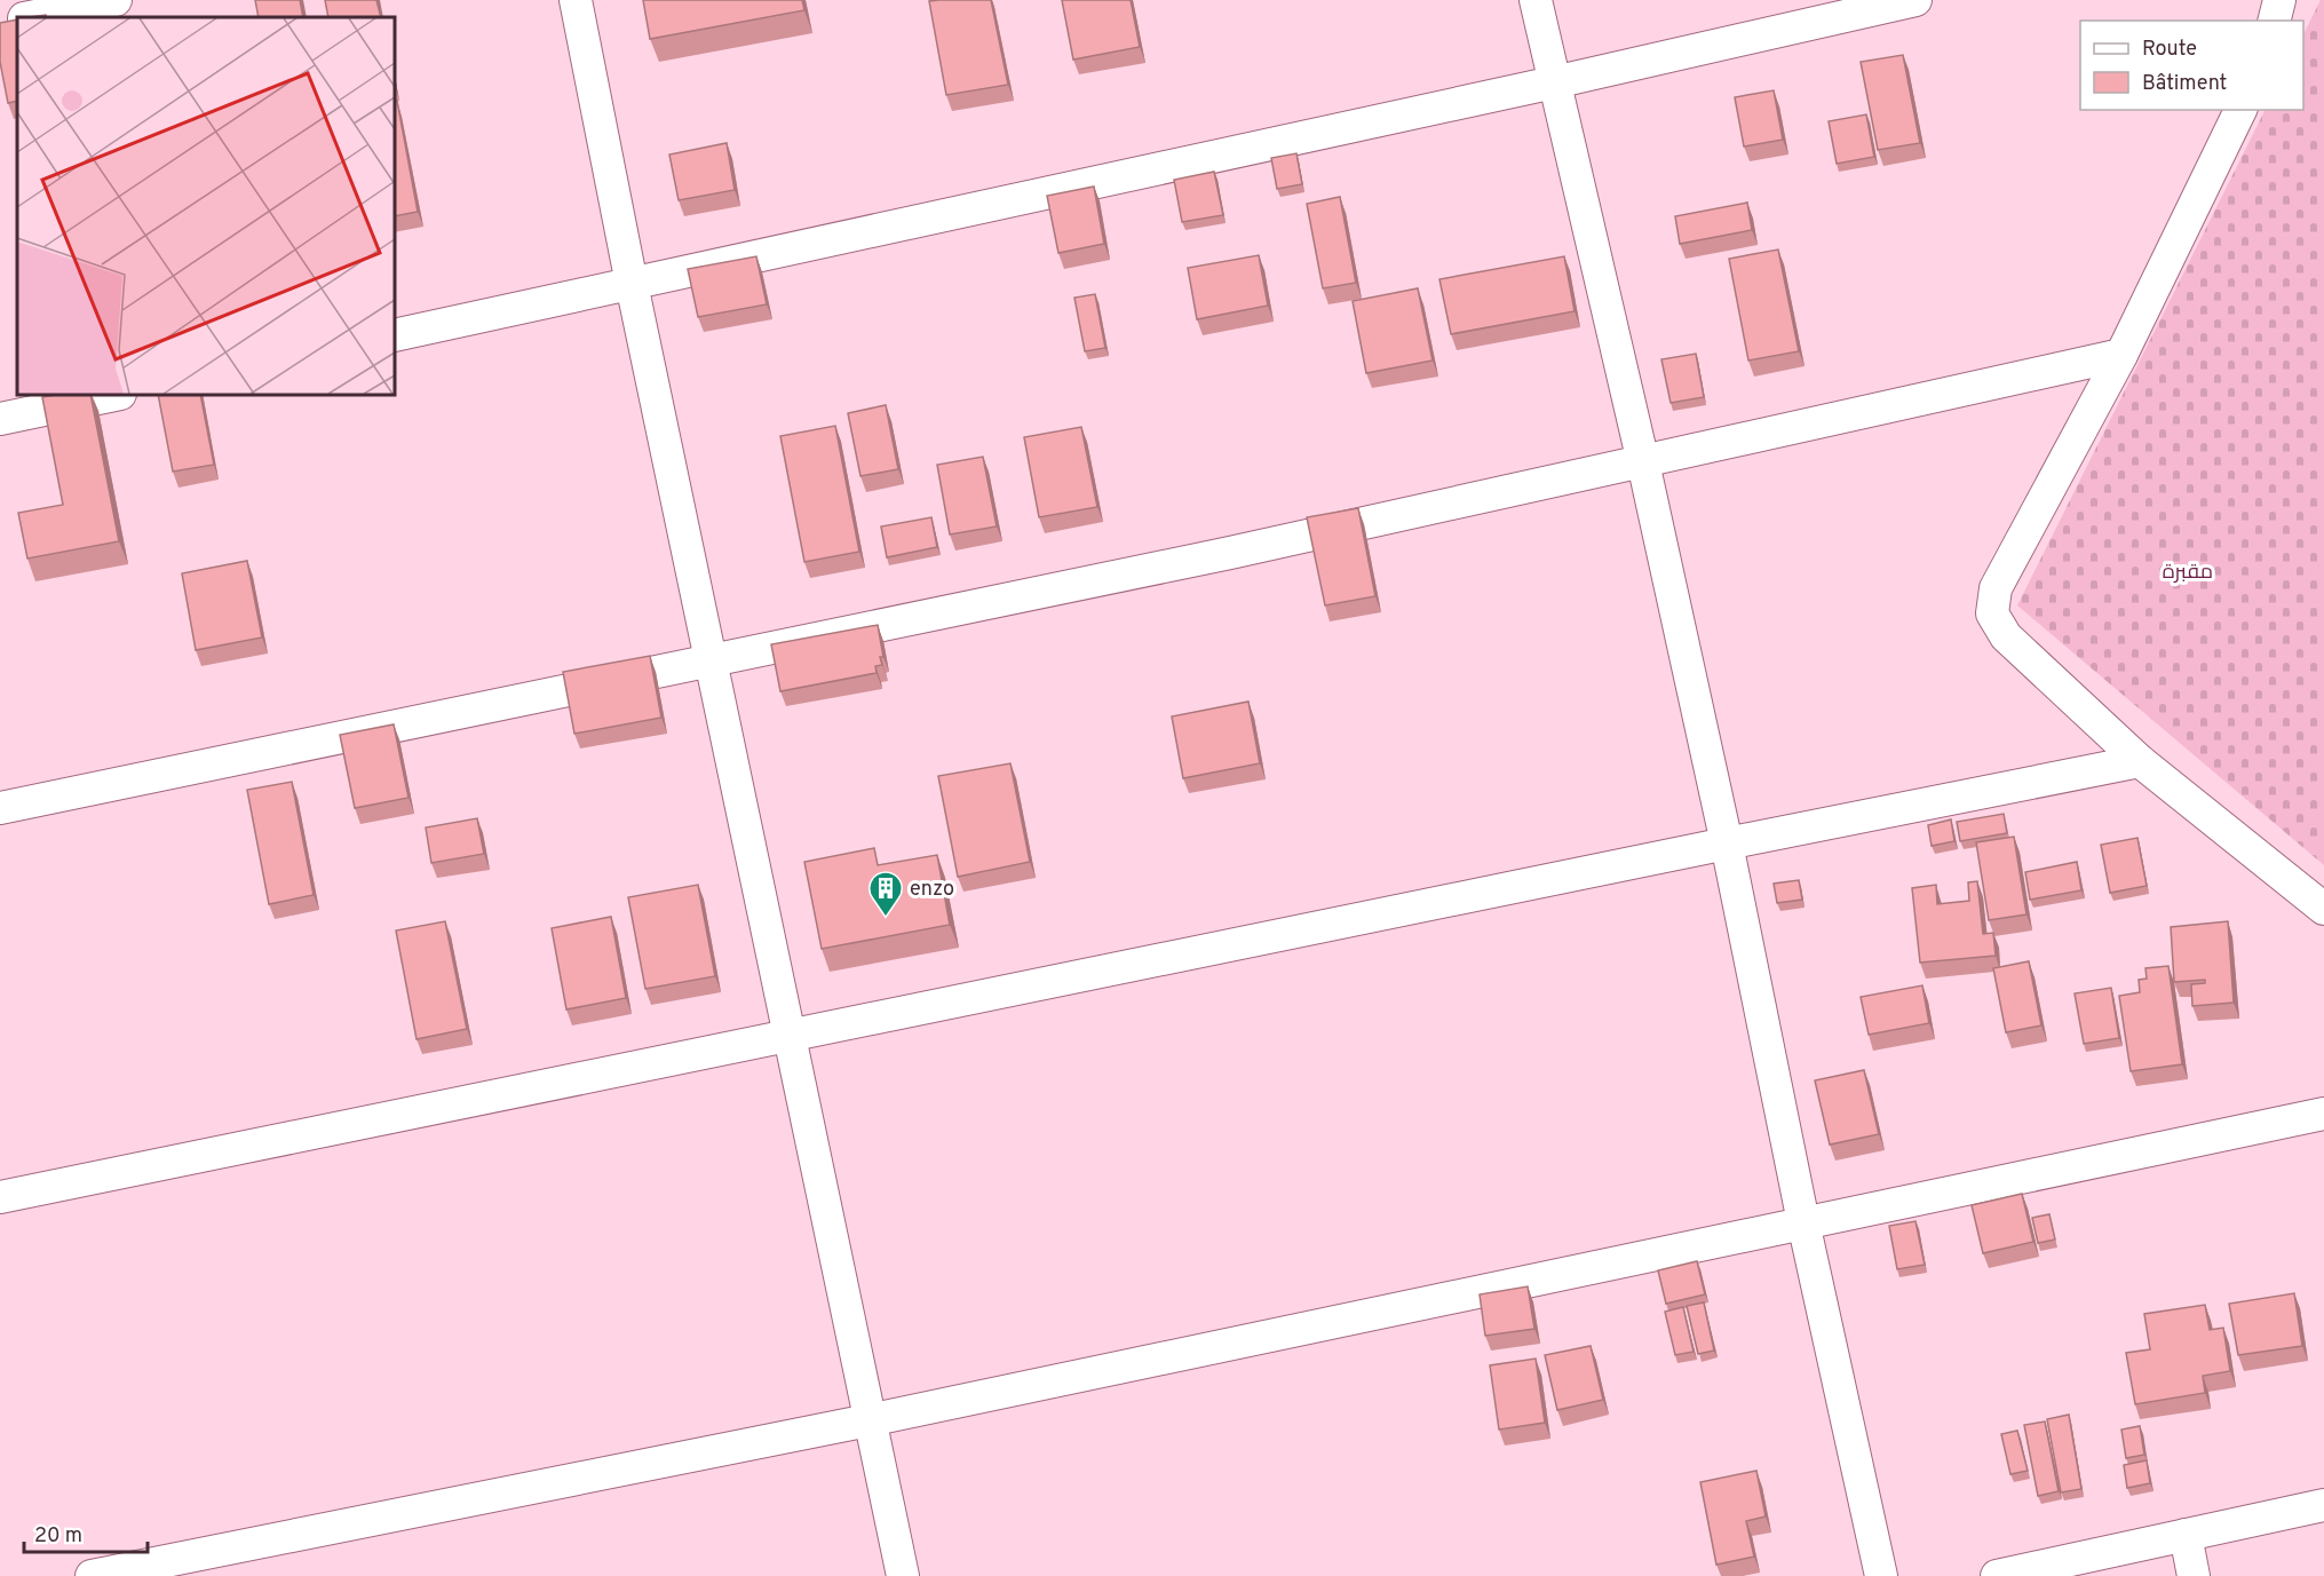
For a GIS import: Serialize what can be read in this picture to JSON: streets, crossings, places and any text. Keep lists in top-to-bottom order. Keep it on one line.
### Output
{"parks":["مقبرة"],"places":{"building":["enzo"]},"legend":["Route","Bâtiment"],"scale_bar":"20 m"}
